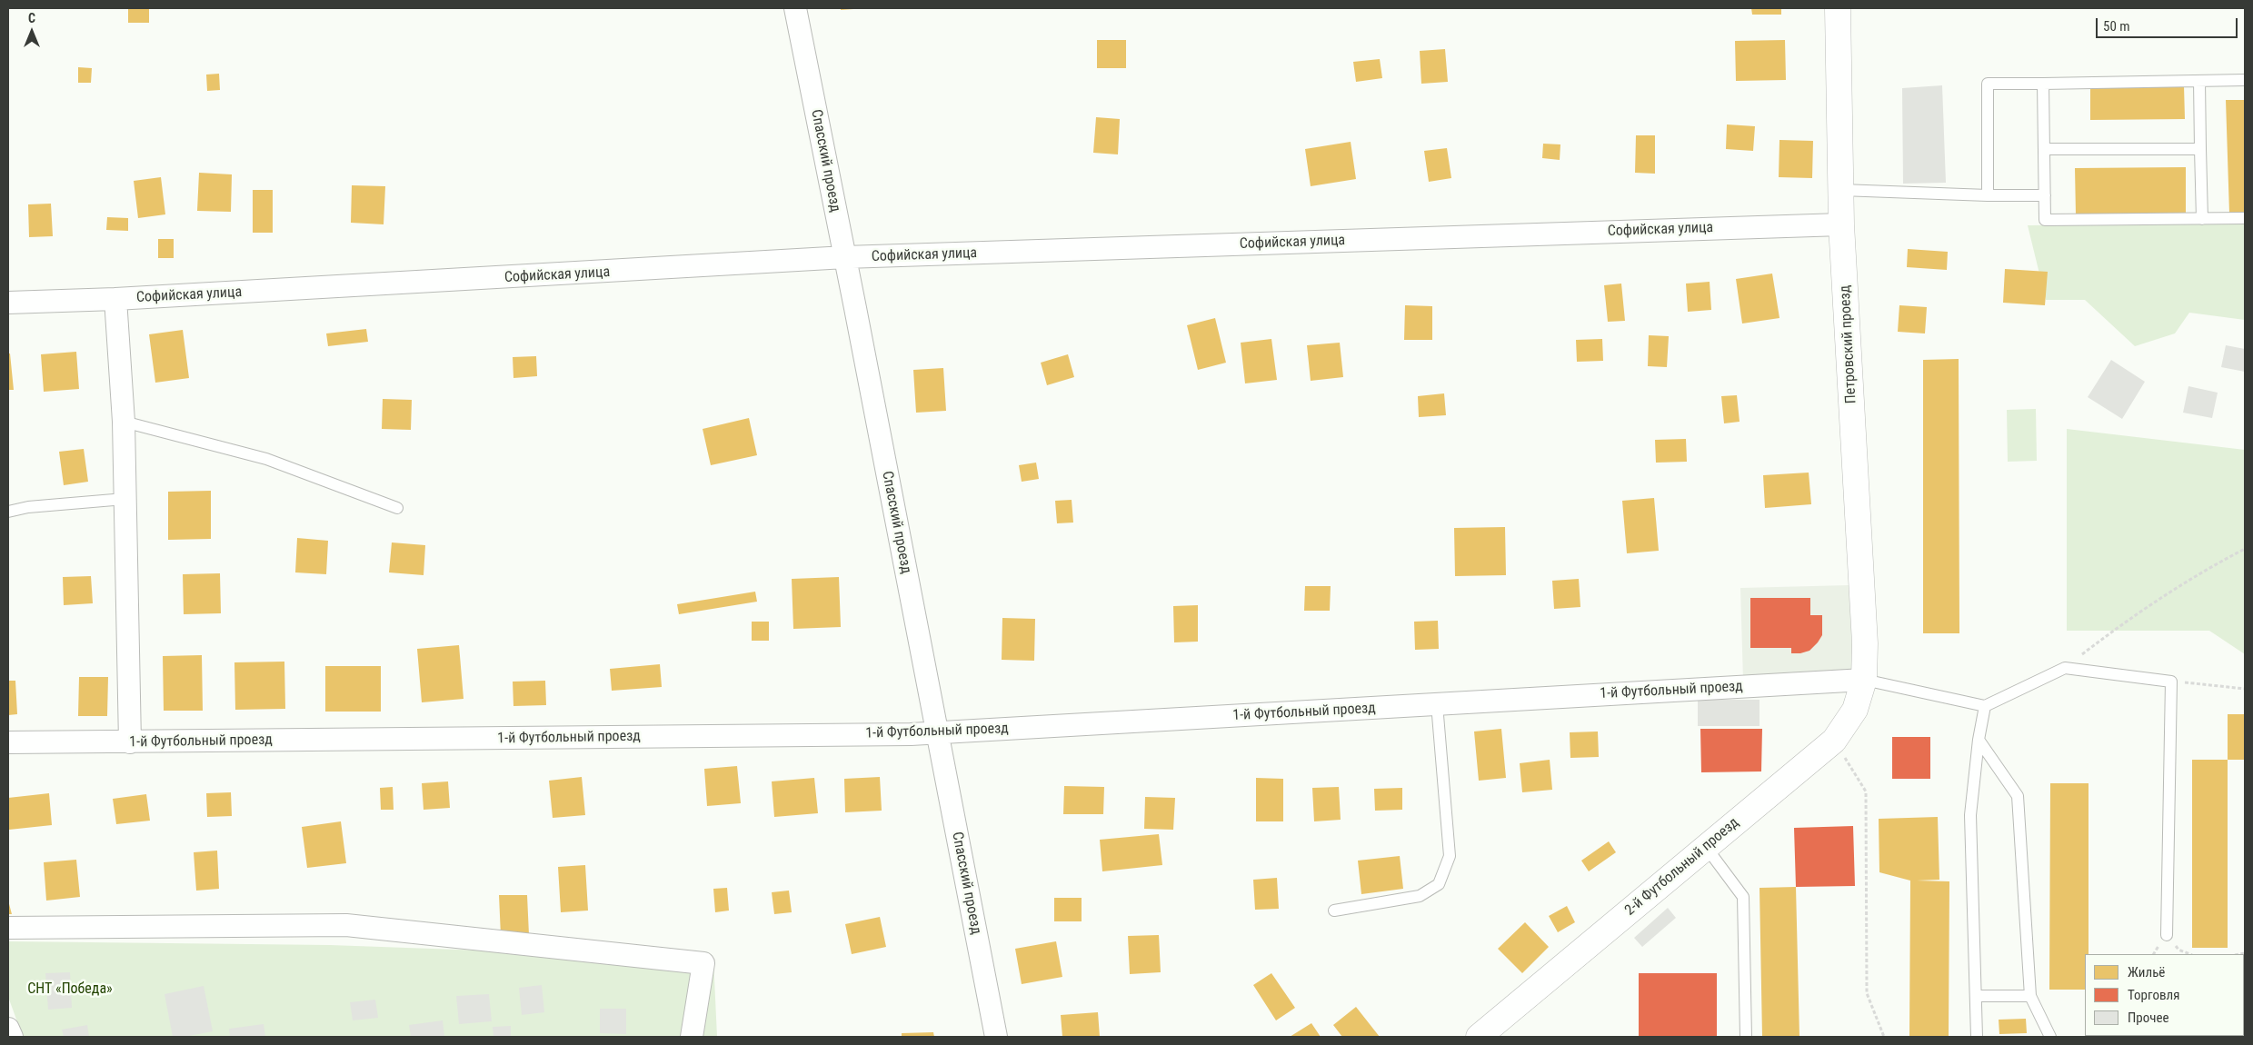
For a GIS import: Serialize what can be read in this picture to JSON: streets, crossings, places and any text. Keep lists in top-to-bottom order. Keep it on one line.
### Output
{"streets":{"street":["Спасский проезд","Софийская улица","Петровский проезд","1-й Футбольный проезд","2-й Футбольный проезд"]},"crossings":[["Спасский проезд","Софийская улица"],["Спасский проезд","1-й Футбольный проезд"],["Софийская улица","Петровский проезд"],["Петровский проезд","1-й Футбольный проезд"],["Петровский проезд","2-й Футбольный проезд"],["1-й Футбольный проезд","2-й Футбольный проезд"]],"parks":["СНТ «Победа»"],"legend":["Жильё","Торговля","Прочее"],"scale_bar":"50 m","north":"top"}
